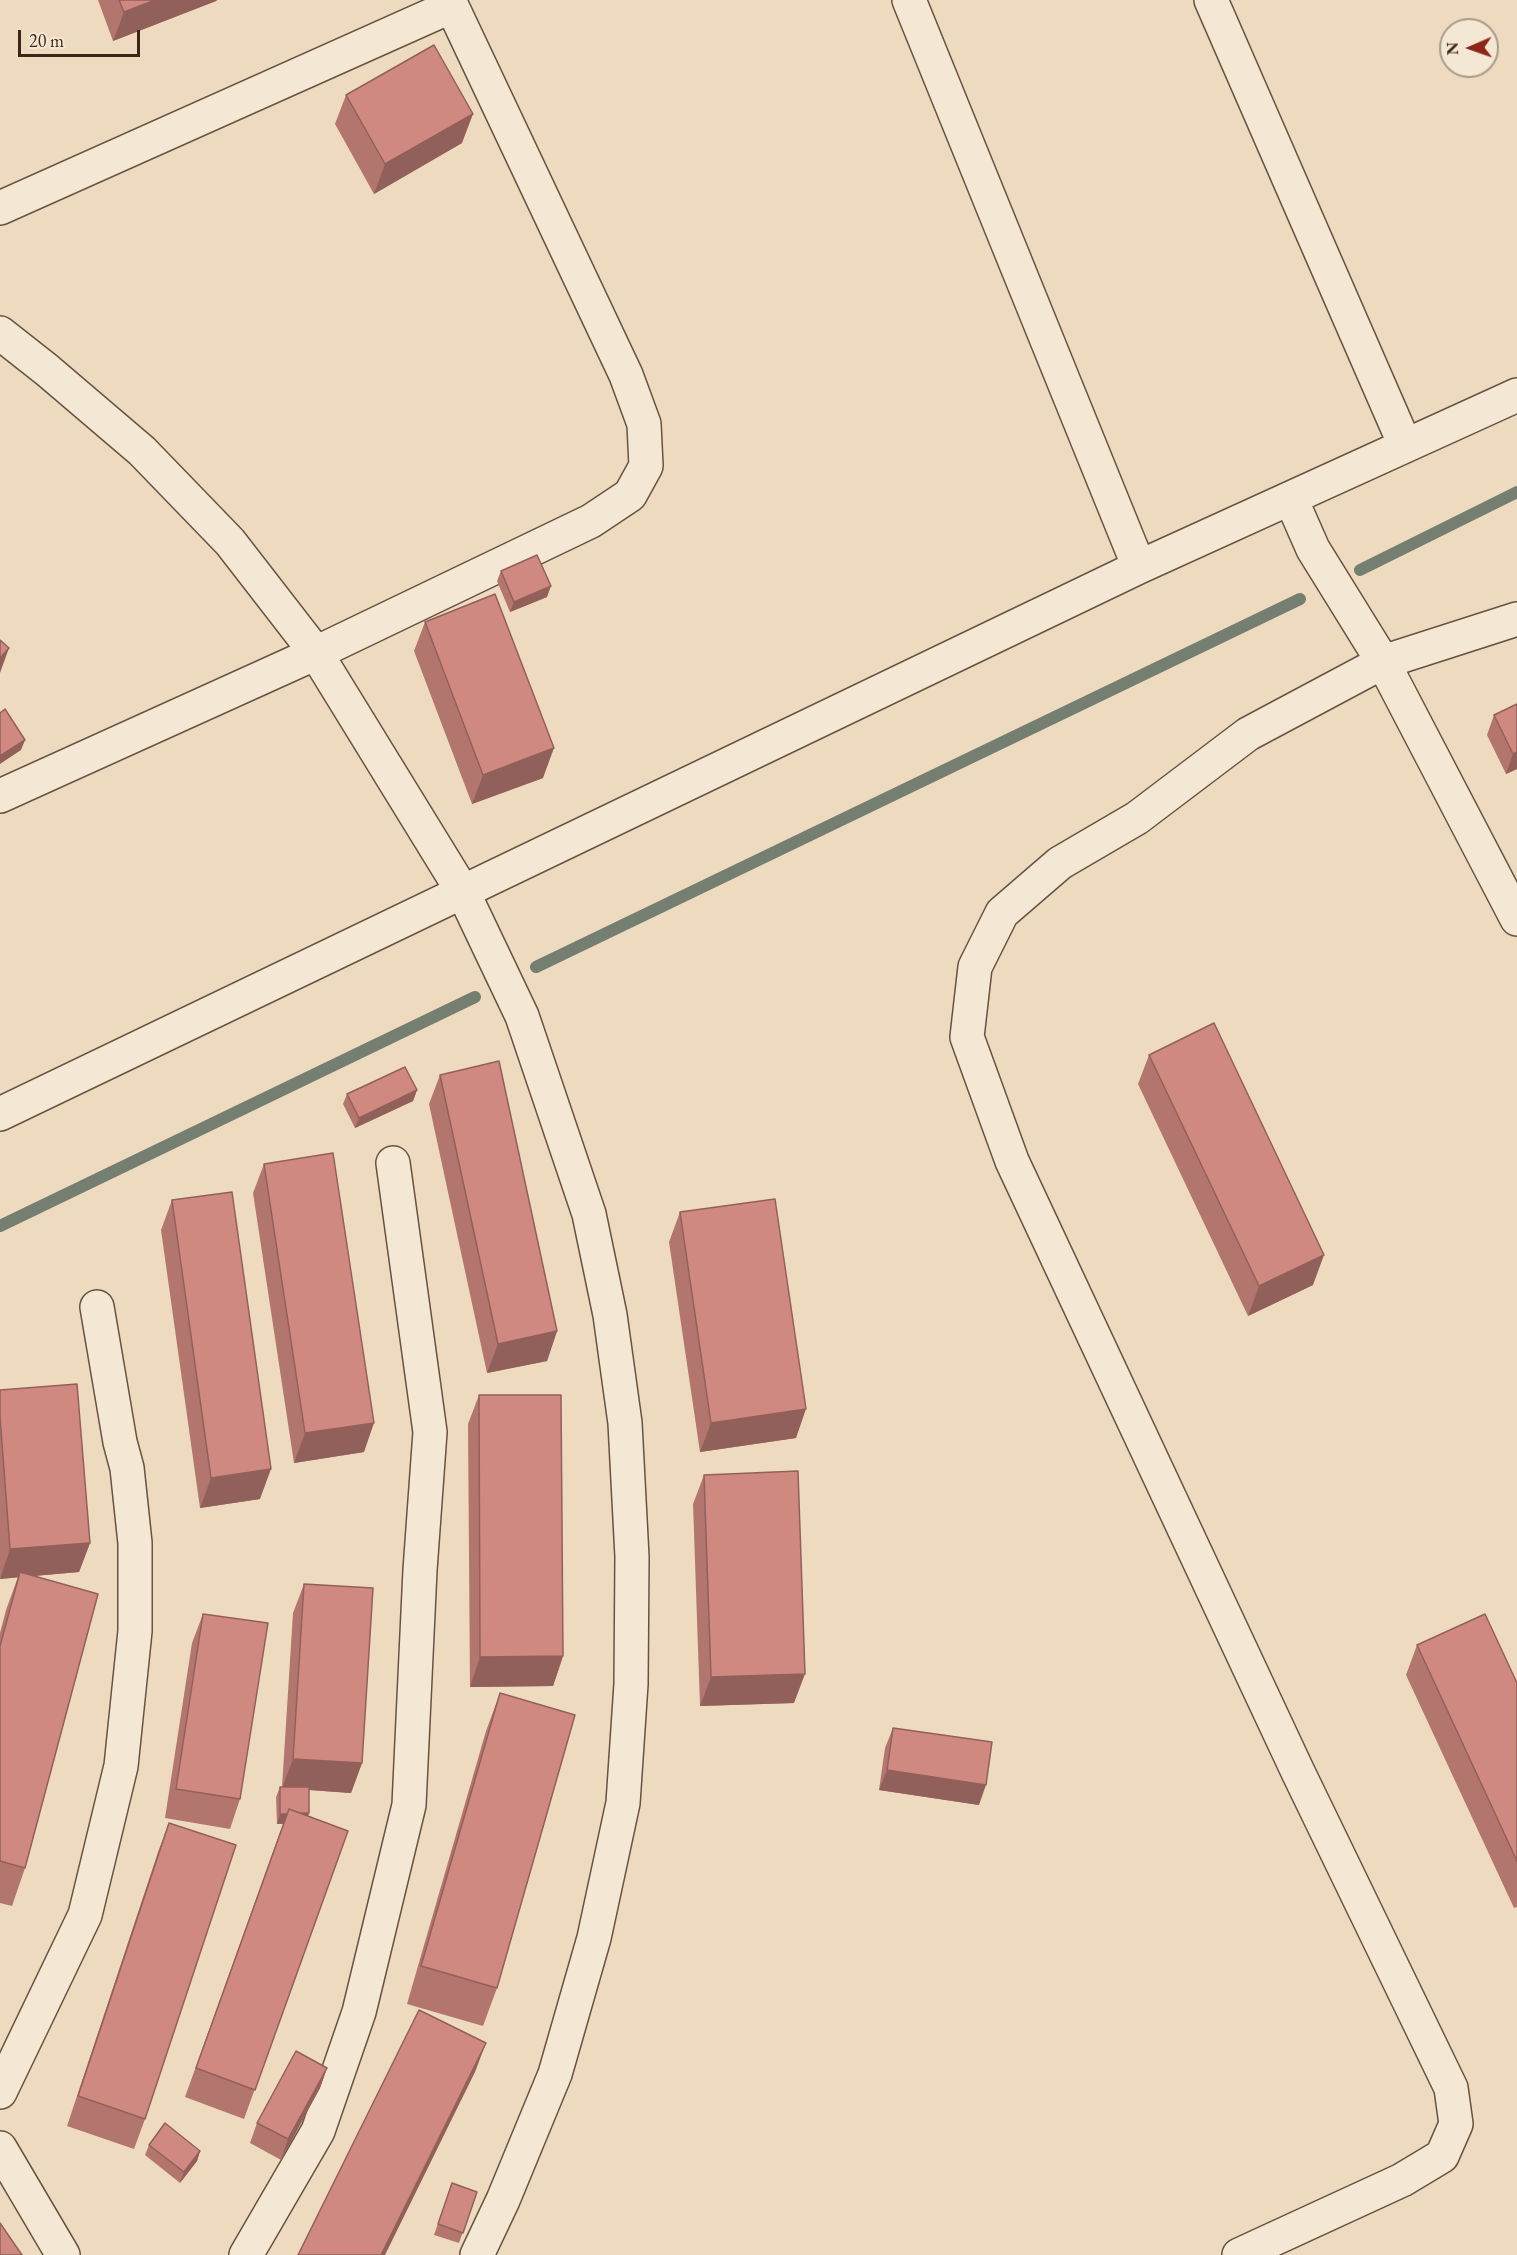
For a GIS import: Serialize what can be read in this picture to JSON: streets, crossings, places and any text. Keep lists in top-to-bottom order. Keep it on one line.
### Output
{"scale_bar":"20 m","north":"left"}
